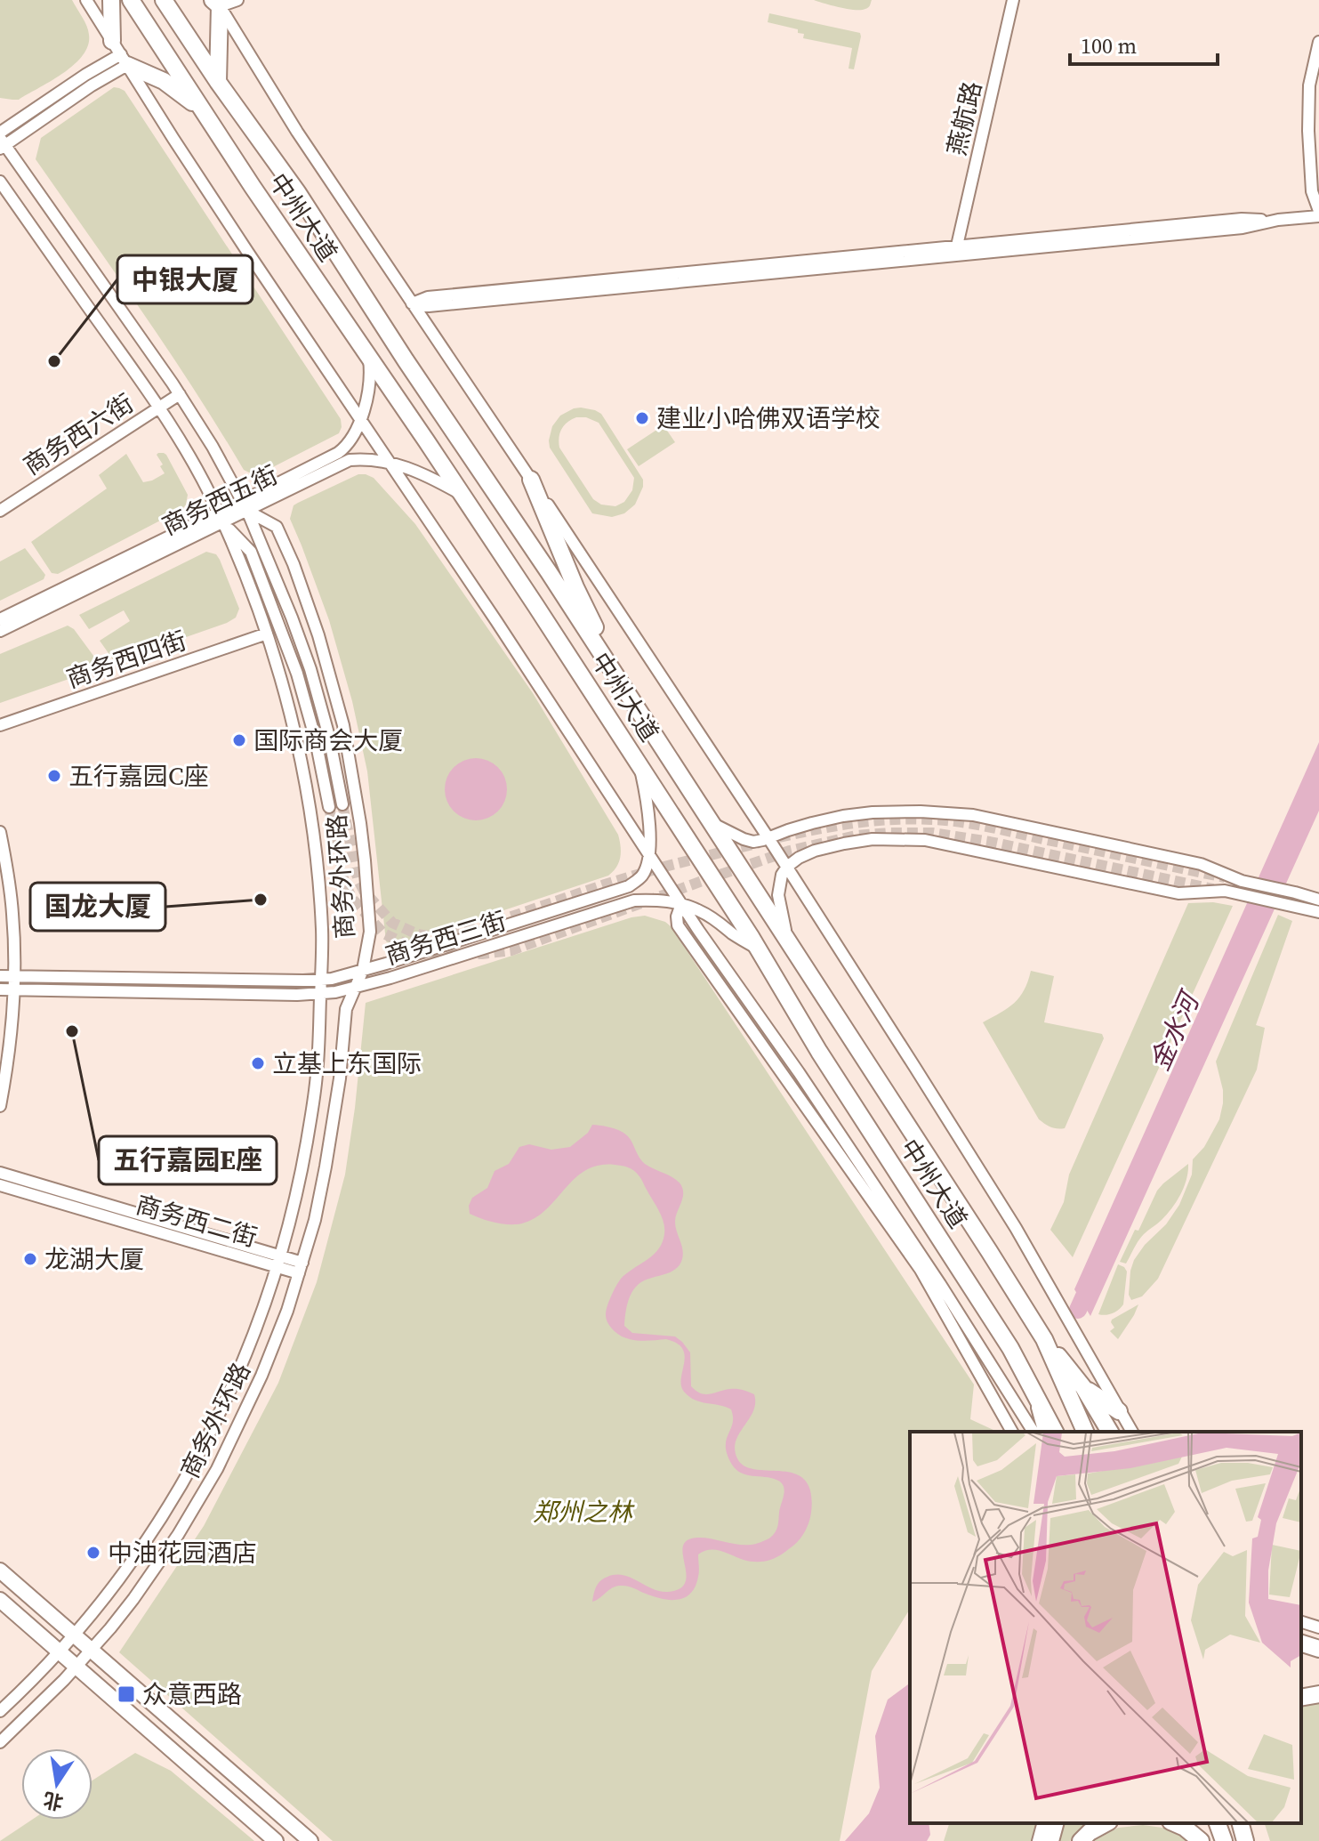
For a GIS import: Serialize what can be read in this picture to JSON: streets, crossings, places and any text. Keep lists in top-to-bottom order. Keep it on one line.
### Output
{"streets":{"highway":["中州大道"],"street":["燕航路","商务西六街","商务西五街","商务西四街","商务外环路","商务西三街","商务西二街"]},"crossings":[["中州大道","商务西五街"],["中州大道","商务西三街"],["商务西六街","商务外环路"],["商务西五街","商务外环路"],["商务西四街","商务外环路"],["商务外环路","商务西三街"],["商务外环路","商务西二街"]],"water":["金水河"],"parks":["郑州之林"],"places":{"other":["中银大厦","建业小哈佛双语学校","国际商会大厦","五行嘉园C座","国龙大厦","五行嘉园E座","立基上东国际","龙湖大厦","中油花园酒店"],"transit":["众意西路"]},"scale_bar":"100 m","north":"bottom"}
